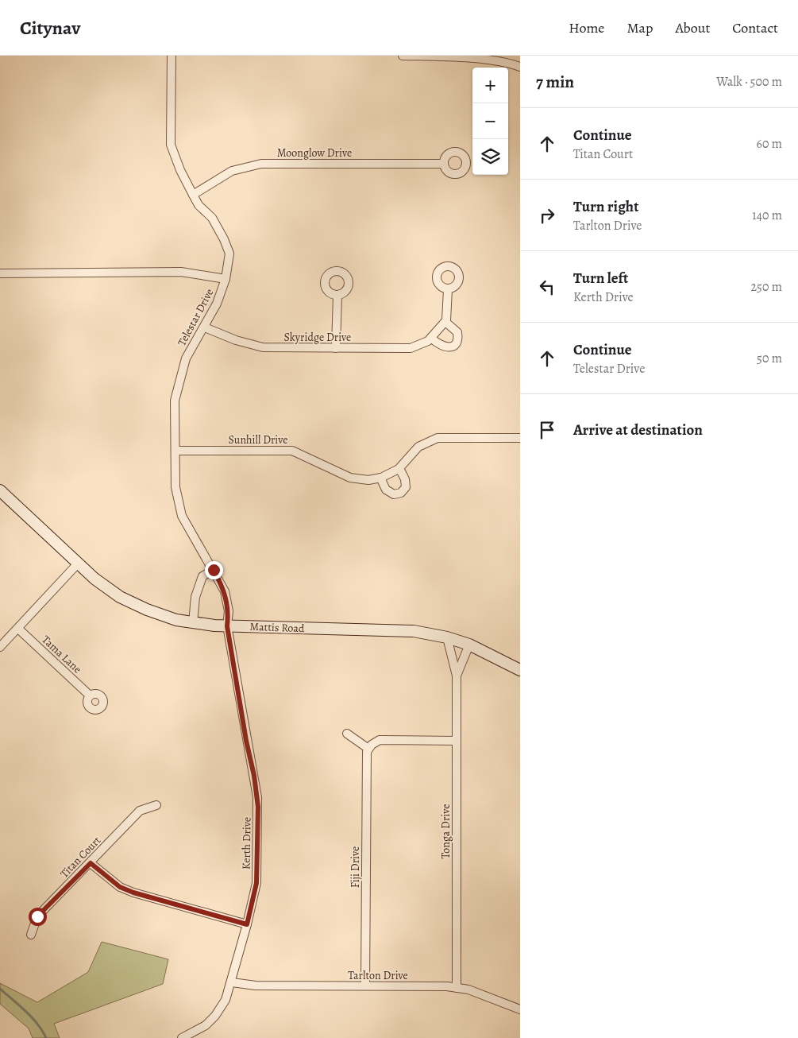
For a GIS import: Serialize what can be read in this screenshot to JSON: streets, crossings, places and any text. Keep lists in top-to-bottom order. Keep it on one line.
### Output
{"streets":{"main road":["Mattis Road"],"street":["Moonglow Drive","Telestar Drive","Skyridge Drive","Sunhill Drive","Tama Lane","Tonga Drive","Kerth Drive","Titan Court","Fiji Drive","Tarlton Drive"]},"crossings":[["Moonglow Drive","Telestar Drive"],["Telestar Drive","Skyridge Drive"],["Telestar Drive","Sunhill Drive"],["Telestar Drive","Mattis Road"],["Telestar Drive","Kerth Drive"],["Mattis Road","Tonga Drive"],["Mattis Road","Kerth Drive"],["Tonga Drive","Tarlton Drive"],["Kerth Drive","Tarlton Drive"],["Fiji Drive","Tarlton Drive"]],"page":{"header":"Citynav","nav":["Home","Map","About","Contact"],"heading":["7 min","Walk · 500 m"],"map_buttons":["+","−"],"list":[["Continue","Titan Court","60 m"],["Turn right","Tarlton Drive","140 m"],["Turn left","Kerth Drive","250 m"],["Continue","Telestar Drive","50 m"],"Arrive at destination"]}}
